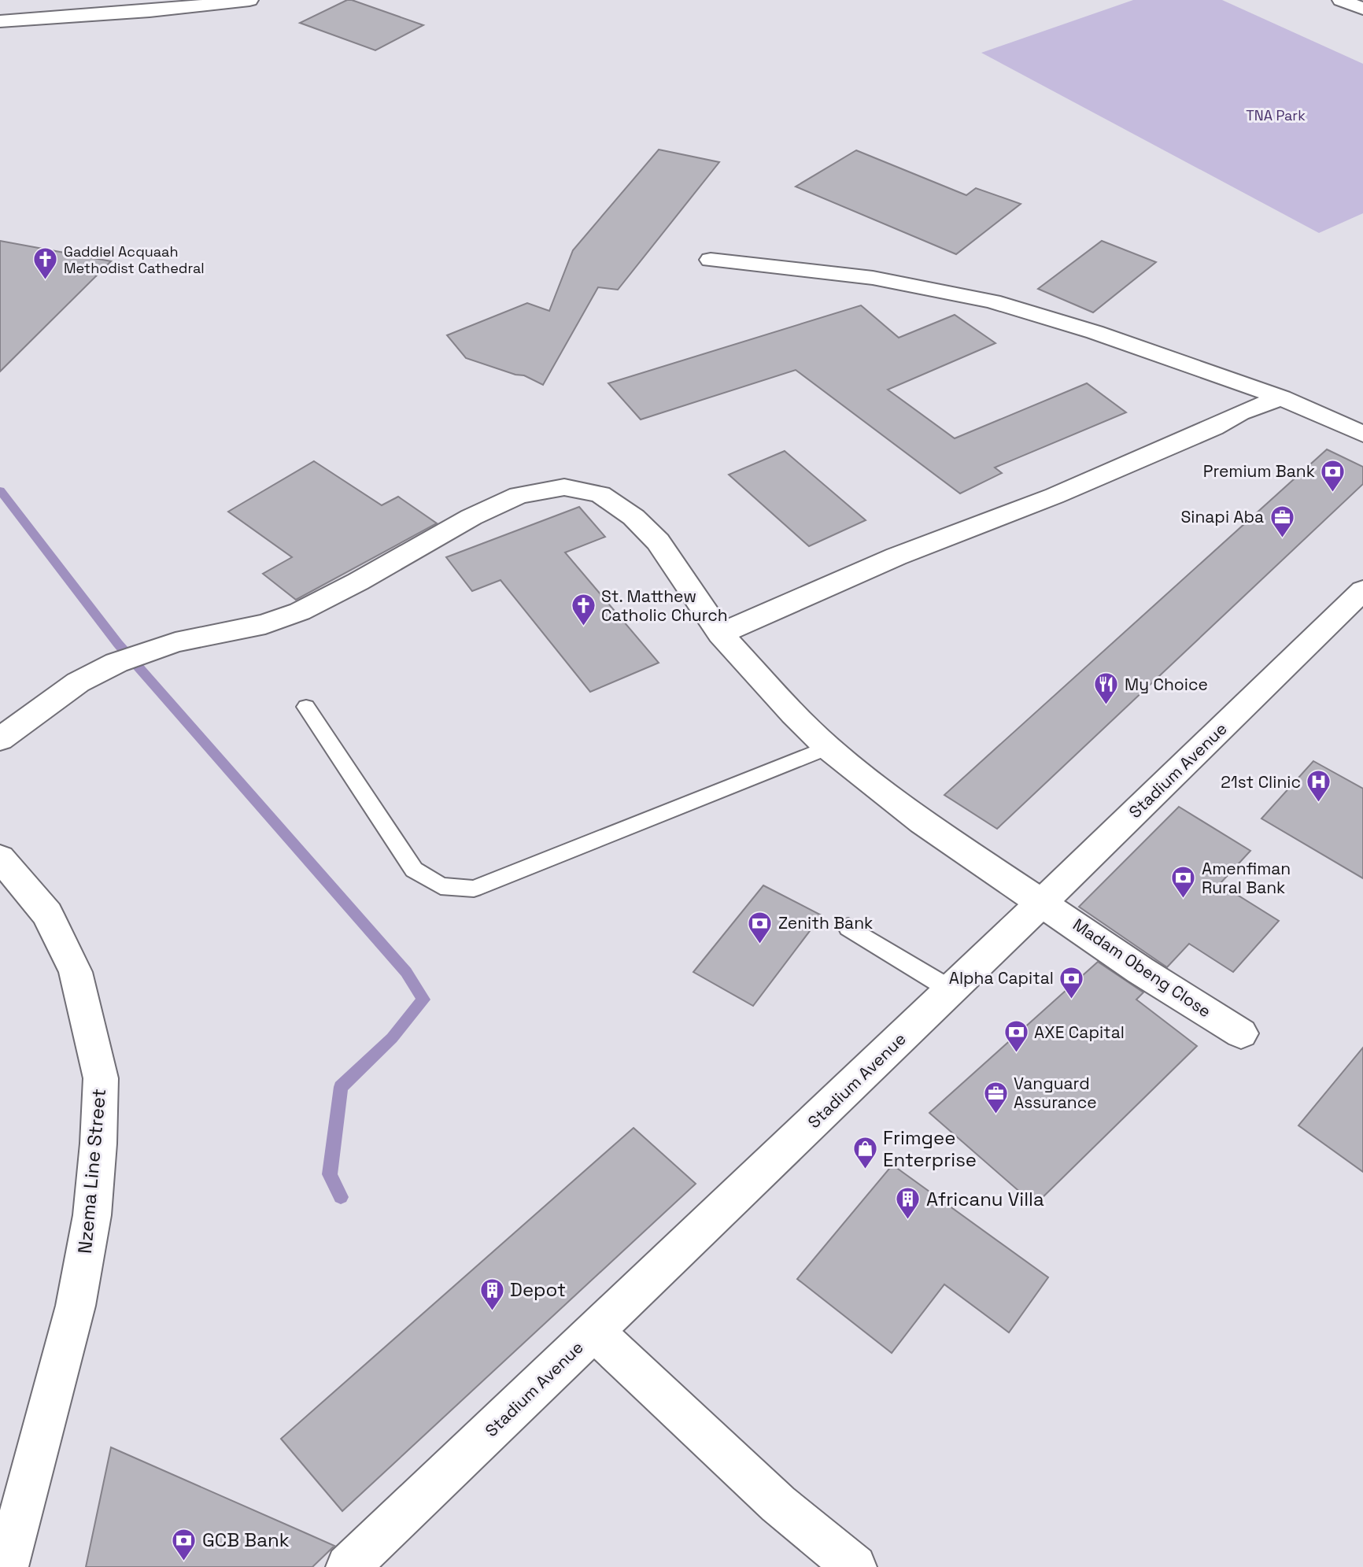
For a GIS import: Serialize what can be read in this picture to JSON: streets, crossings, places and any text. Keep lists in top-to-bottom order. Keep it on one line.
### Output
{"streets":{"street":["Stadium Avenue","Madam Obeng Close","Nzema Line Street"]},"crossings":[["Stadium Avenue","Madam Obeng Close"]],"parks":["TNA Park"],"places":{"church":["Gaddiel Acquaah Methodist Cathedral","St. Matthew Catholic Church"],"bank":["Premium Bank","Amenfiman Rural Bank","Zenith Bank","Alpha Capital","AXE Capital","GCB Bank"],"office":["Sinapi Aba","Vanguard Assurance"],"restaurant":["My Choice"],"hospital":["21st Clinic"],"shop":["Frimgee Enterprise"],"building":["Africanu Villa","Depot"]}}
